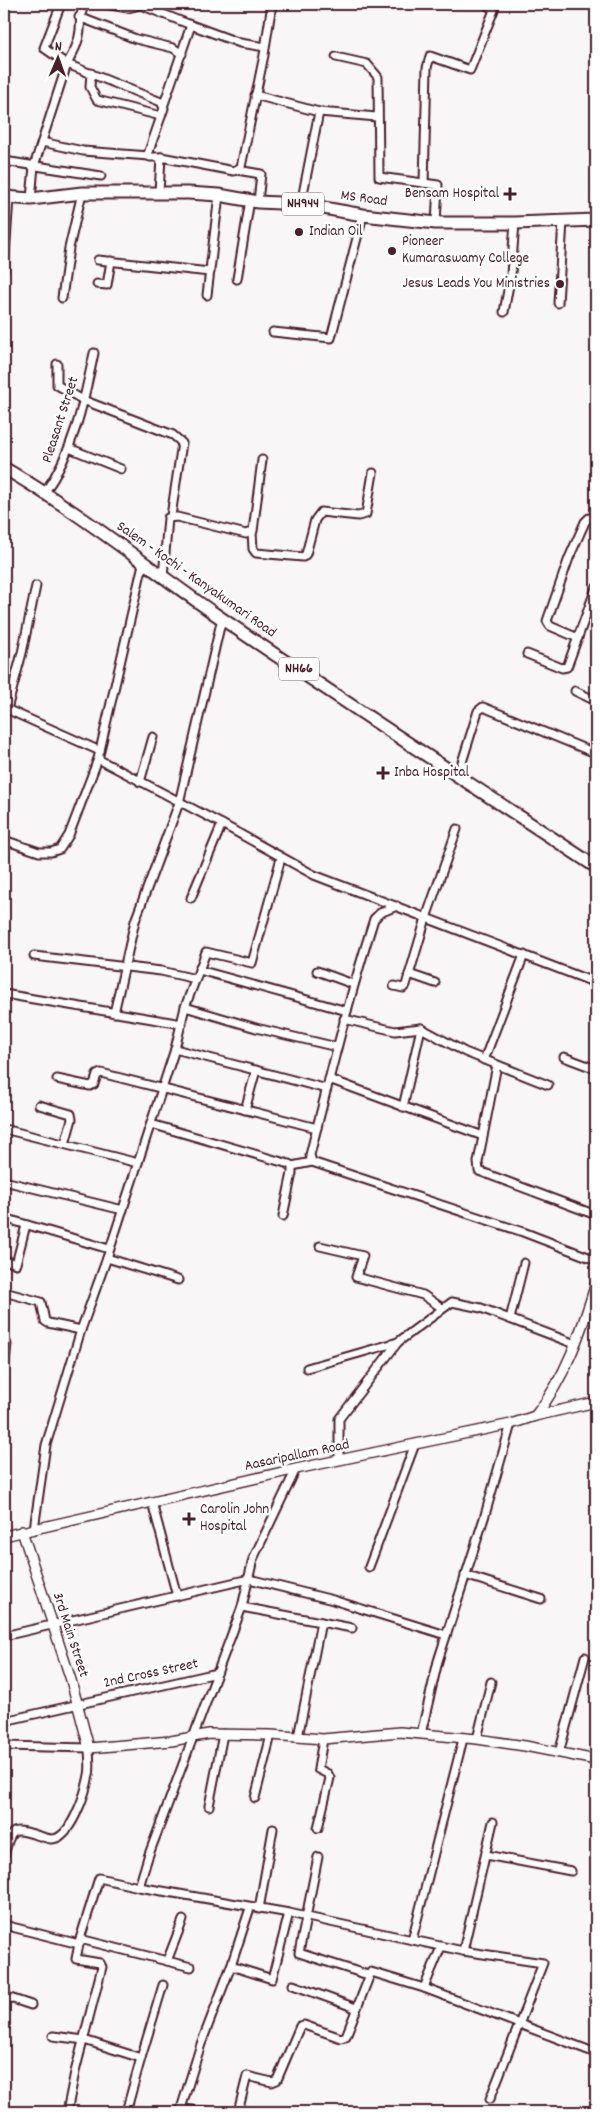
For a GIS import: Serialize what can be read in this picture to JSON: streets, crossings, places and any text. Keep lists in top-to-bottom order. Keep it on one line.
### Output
{"streets":{"highway":["MS Road","NH944","Salem - Kochi - Kanyakumari Road","NH66"],"street":["Pleasant Street","Aasaripallam Road","3rd Main Street","2nd Cross Street"]},"crossings":[["Pleasant Street","Salem - Kochi - Kanyakumari Road"],["Aasaripallam Road","3rd Main Street"],["3rd Main Street","2nd Cross Street"]],"places":{"health":["Bensam Hospital","Inba Hospital","Carolin John Hospital"],"other":["Indian Oil","Pioneer Kumaraswamy College","Jesus Leads You Ministries"]},"north":"top"}
